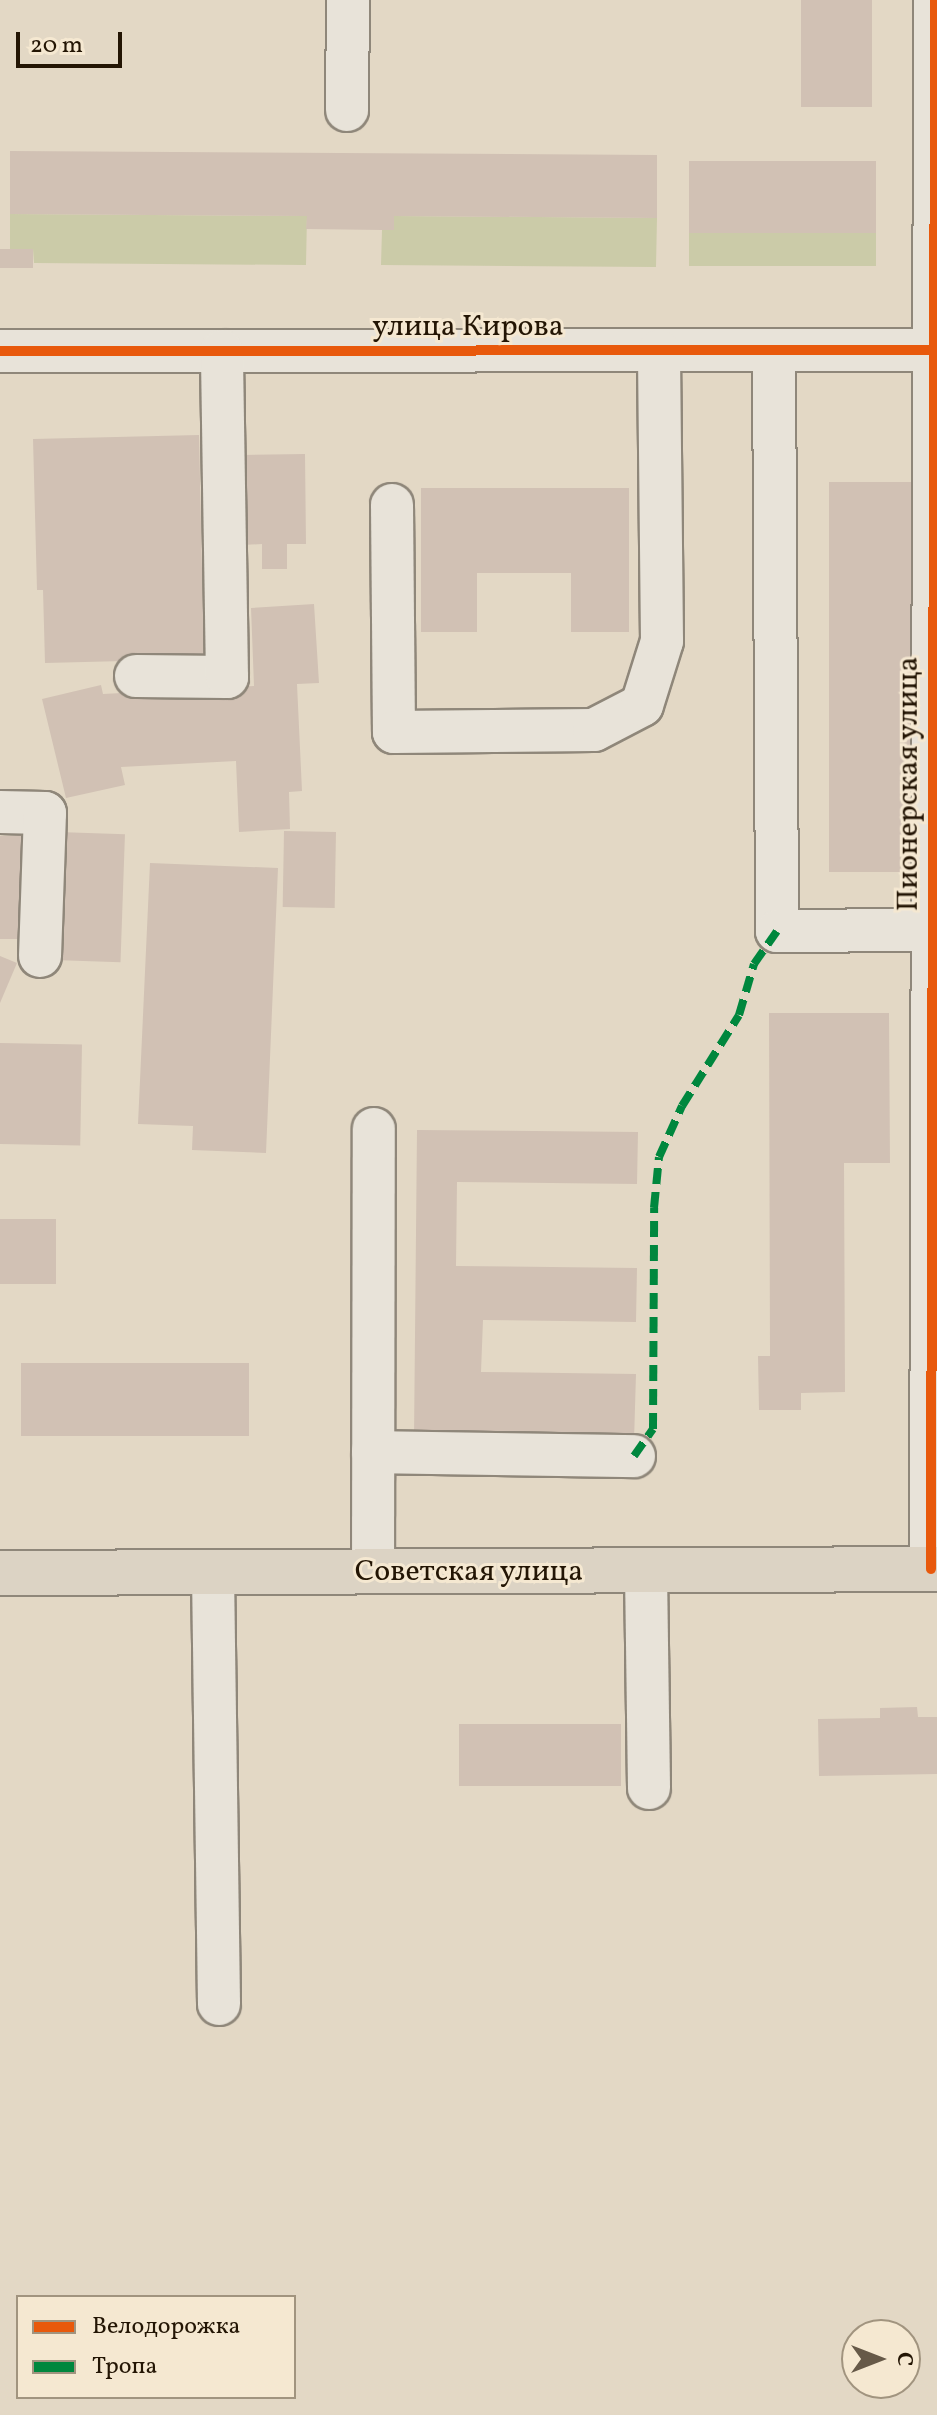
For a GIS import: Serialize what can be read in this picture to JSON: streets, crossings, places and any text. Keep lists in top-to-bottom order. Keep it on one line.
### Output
{"streets":{"main road":["Советская улица"],"street":["улица Кирова","Пионерская улица"]},"crossings":[["улица Кирова","Пионерская улица"],["Пионерская улица","Советская улица"]],"legend":["Велодорожка","Тропа"],"scale_bar":"20 m","north":"right"}
